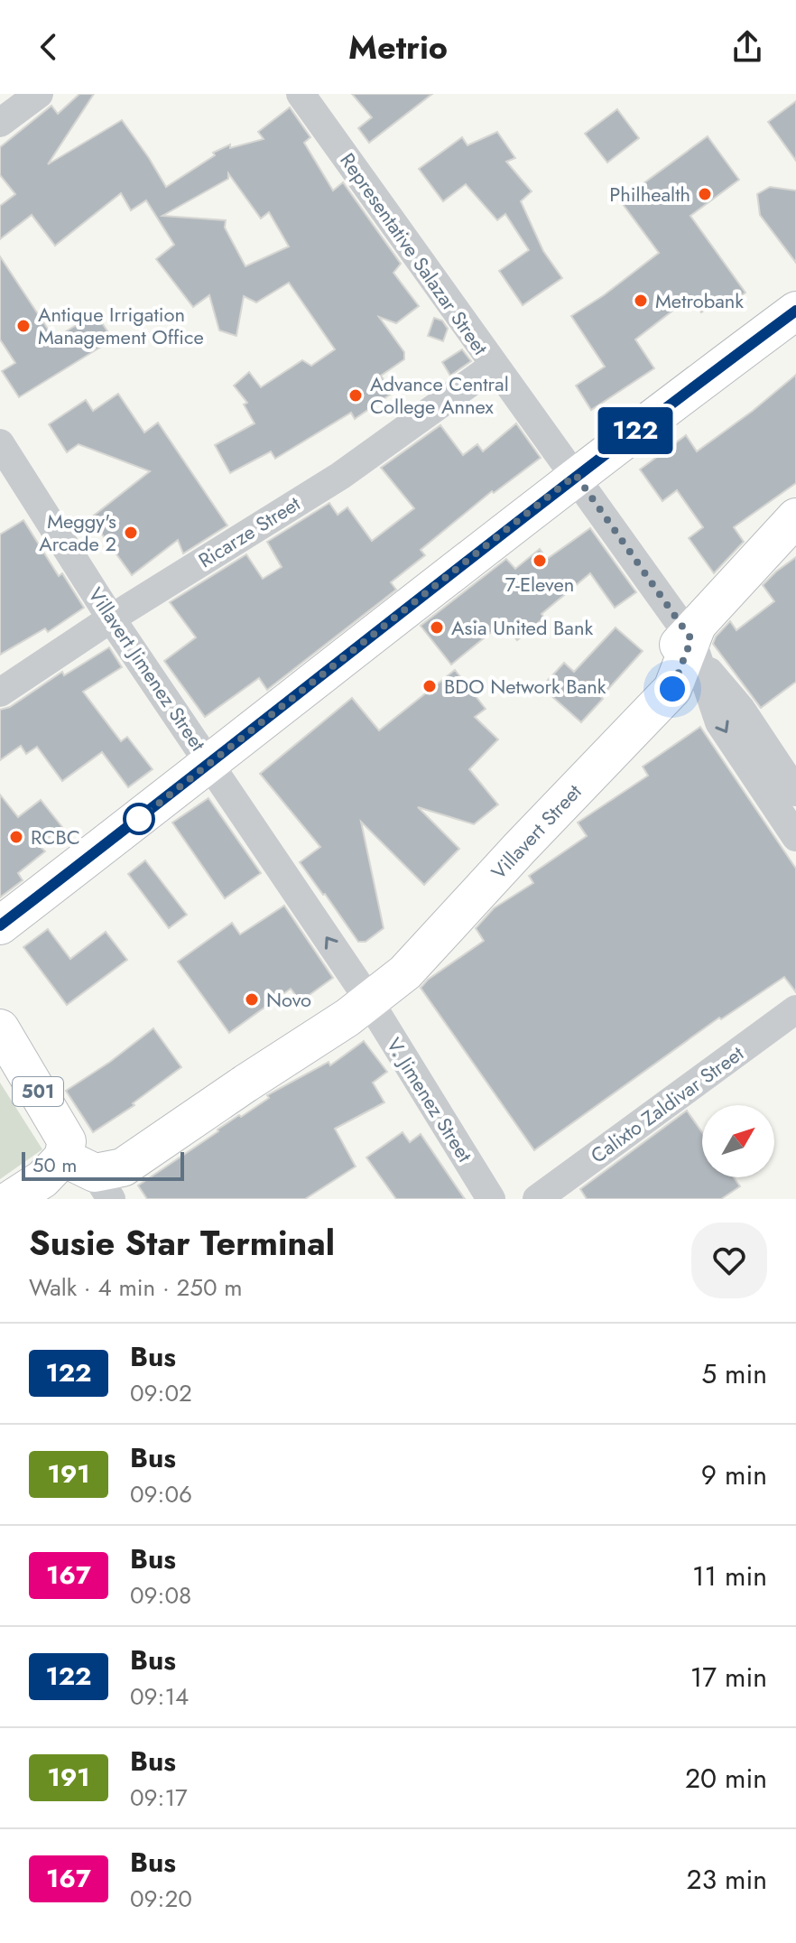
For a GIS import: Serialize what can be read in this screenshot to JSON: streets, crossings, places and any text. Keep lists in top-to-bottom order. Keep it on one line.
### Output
{"streets":{"main road":["Villavert Street","501"],"street":["Representative Salazar Street","Ricarze Street","Villavert Jimenez Street","V. Jimenez Street","Calixto Zaldivar Street"]},"crossings":[["Representative Salazar Street","Ricarze Street"],["Representative Salazar Street","Villavert Street"],["Ricarze Street","Villavert Jimenez Street"],["Villavert Jimenez Street","Villavert Street"],["Villavert Jimenez Street","V. Jimenez Street"],["Villavert Street","501"],["Villavert Street","V. Jimenez Street"]],"one_way":["Villavert Jimenez Street"],"places":["Philhealth","Metrobank","Antique Irrigation Management Office","Advance Central College Annex","Meggy's Arcade 2","7-Eleven","Asia United Bank","BDO Network Bank","RCBC","Novo"],"lines":["bus line 122"],"scale_bar":"50 m","north":"top right","page":{"header":"Metrio","on_map":"122","scale":"50 m","heading":["Susie Star Terminal","Walk · 4 min · 250 m"],"list":[{"mark":"122","name":"Bus","note":"09:02","value":"5 min"},{"mark":"191","name":"Bus","note":"09:06","value":"9 min"},{"mark":"167","name":"Bus","note":"09:08","value":"11 min"},{"mark":"122","name":"Bus","note":"09:14","value":"17 min"},{"mark":"191","name":"Bus","note":"09:17","value":"20 min"},{"mark":"167","name":"Bus","note":"09:20","value":"23 min"}]}}
